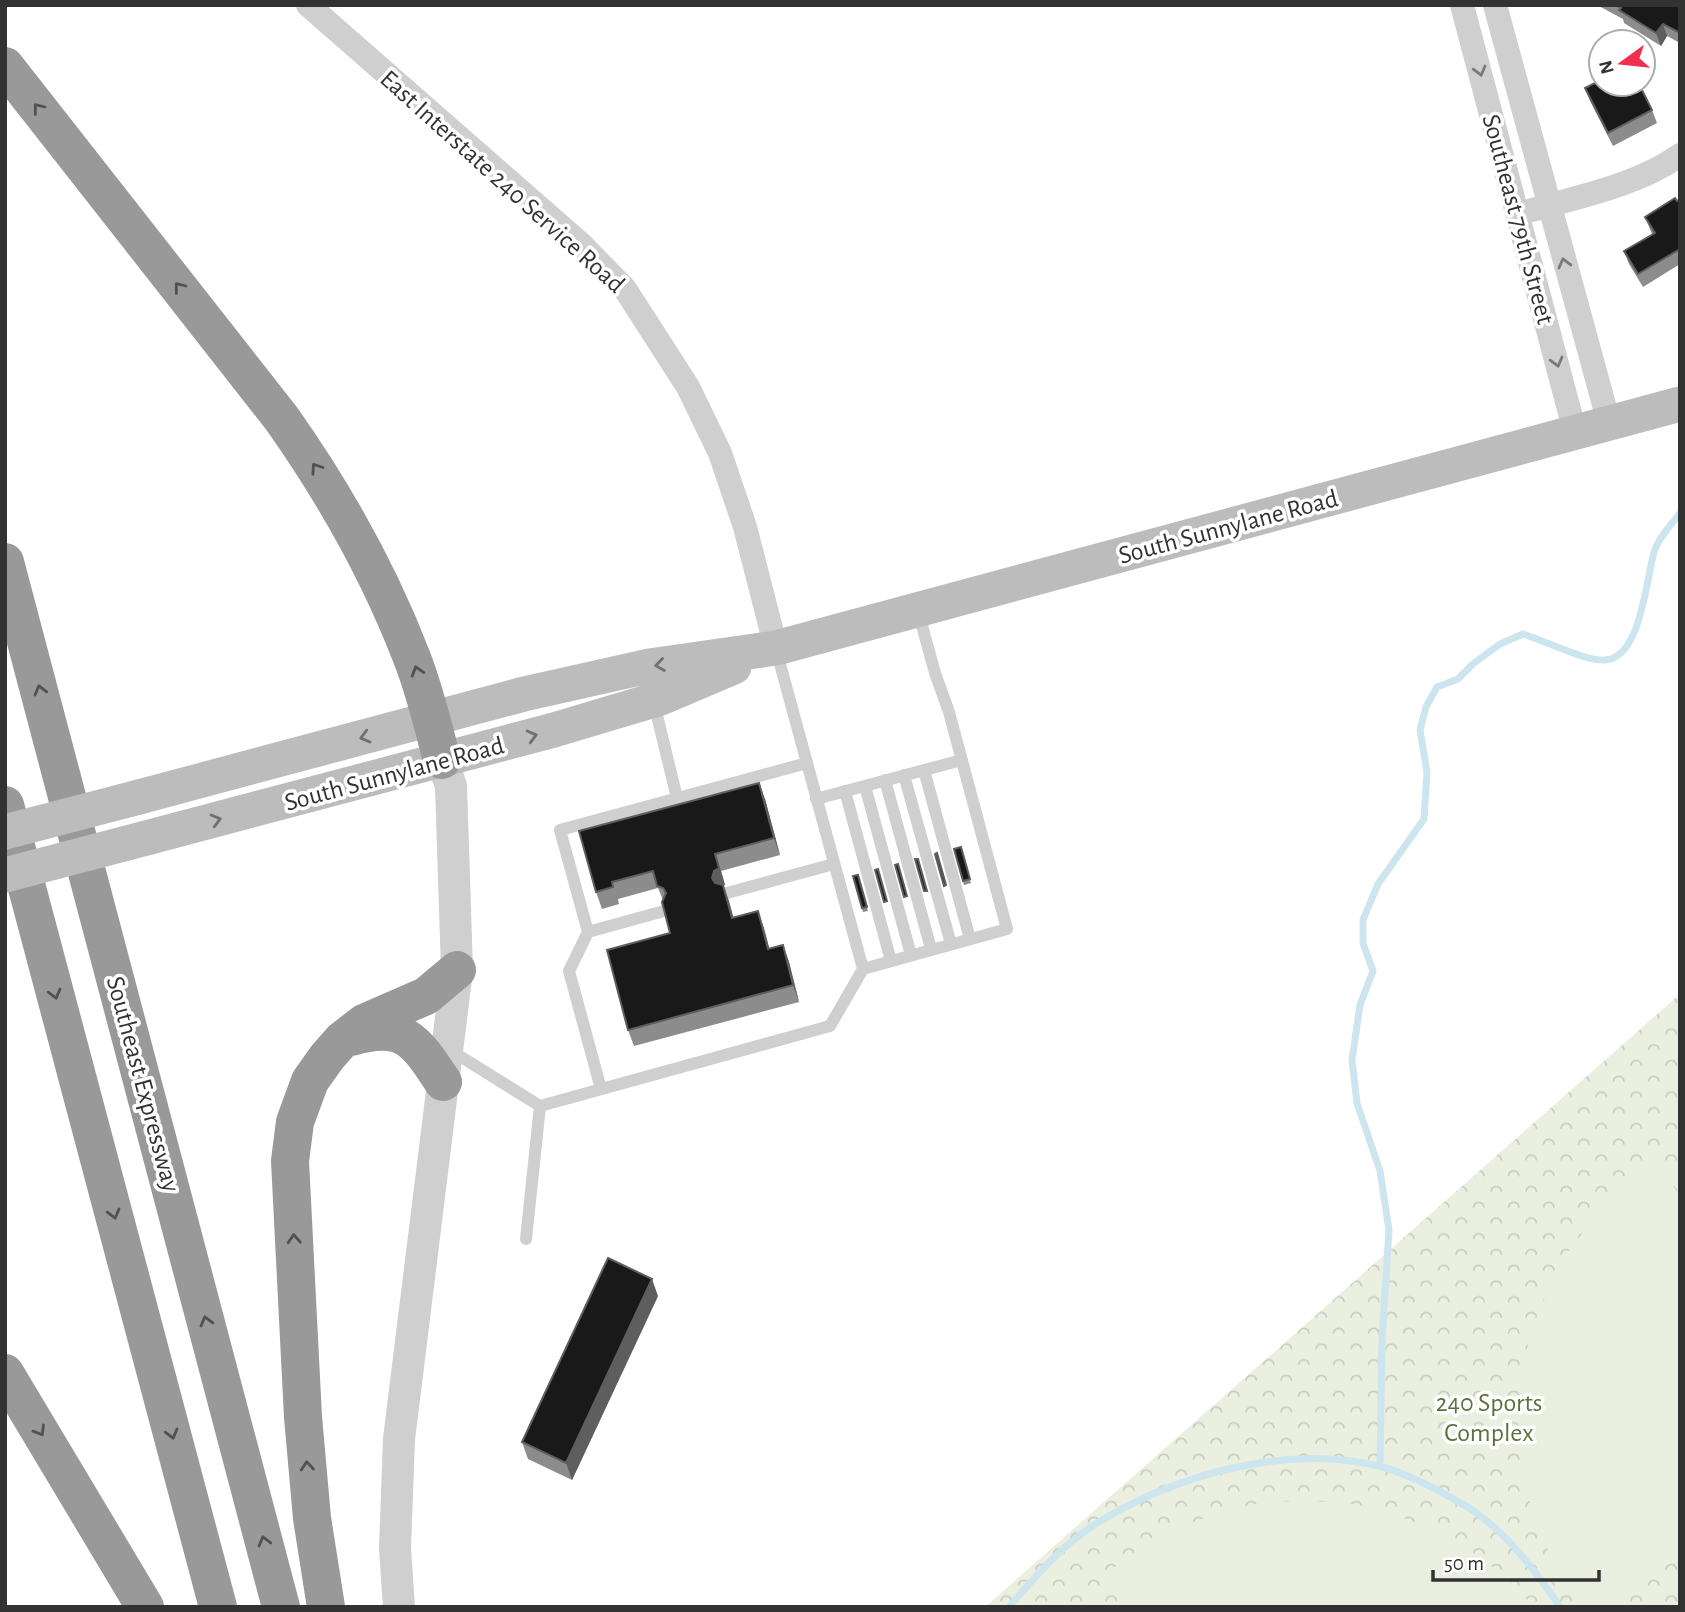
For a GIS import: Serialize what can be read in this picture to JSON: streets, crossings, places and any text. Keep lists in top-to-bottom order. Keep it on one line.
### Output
{"streets":{"highway":["Southeast Expressway"],"main road":["South Sunnylane Road"],"street":["East Interstate 240 Service Road","Southeast 79th Street"]},"crossings":[["East Interstate 240 Service Road","South Sunnylane Road"],["Southeast 79th Street","South Sunnylane Road"]],"parks":["240 Sports Complex"],"scale_bar":"50 m","north":"left"}
